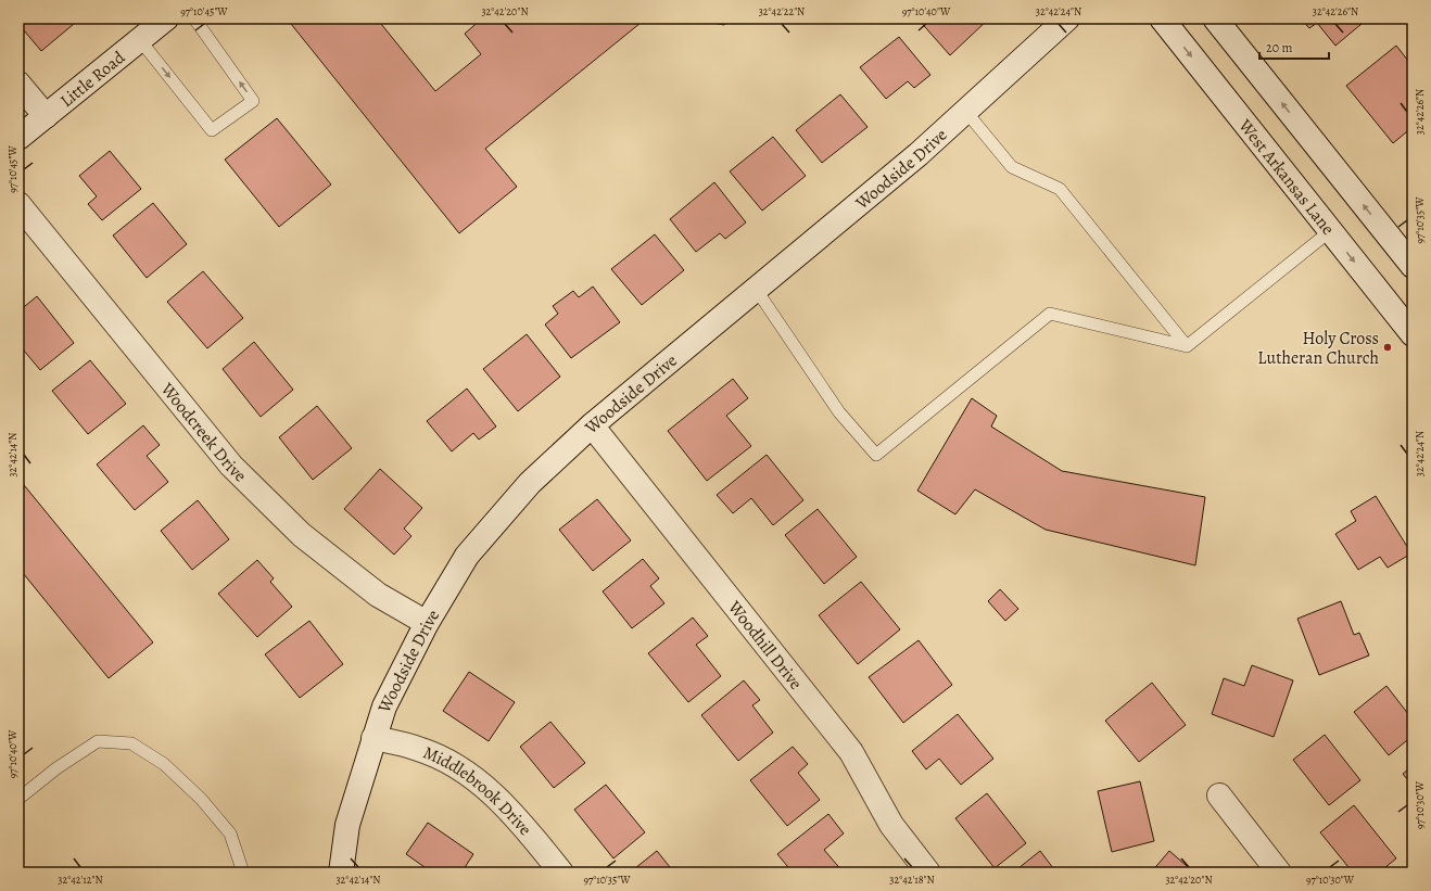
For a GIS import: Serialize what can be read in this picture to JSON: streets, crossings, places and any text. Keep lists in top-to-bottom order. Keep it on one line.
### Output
{"streets":{"street":["Little Road","Woodside Drive","West Arkansas Lane","Woodcreek Drive","Woodhill Drive","Middlebrook Drive"]},"crossings":[["Woodside Drive","Woodcreek Drive"],["Woodside Drive","Woodhill Drive"],["Woodside Drive","Middlebrook Drive"]],"places":["Holy Cross Lutheran Church"],"scale_bar":"20 m","coordinates":["97°10'45\"W","32°42'20\"N","32°42'22\"N","97°10'40\"W","32°42'24\"N","32°42'26\"N","97°10'35\"W","32°42'14\"N","97°10'30\"W","32°42'12\"N","32°42'18\"N"]}
